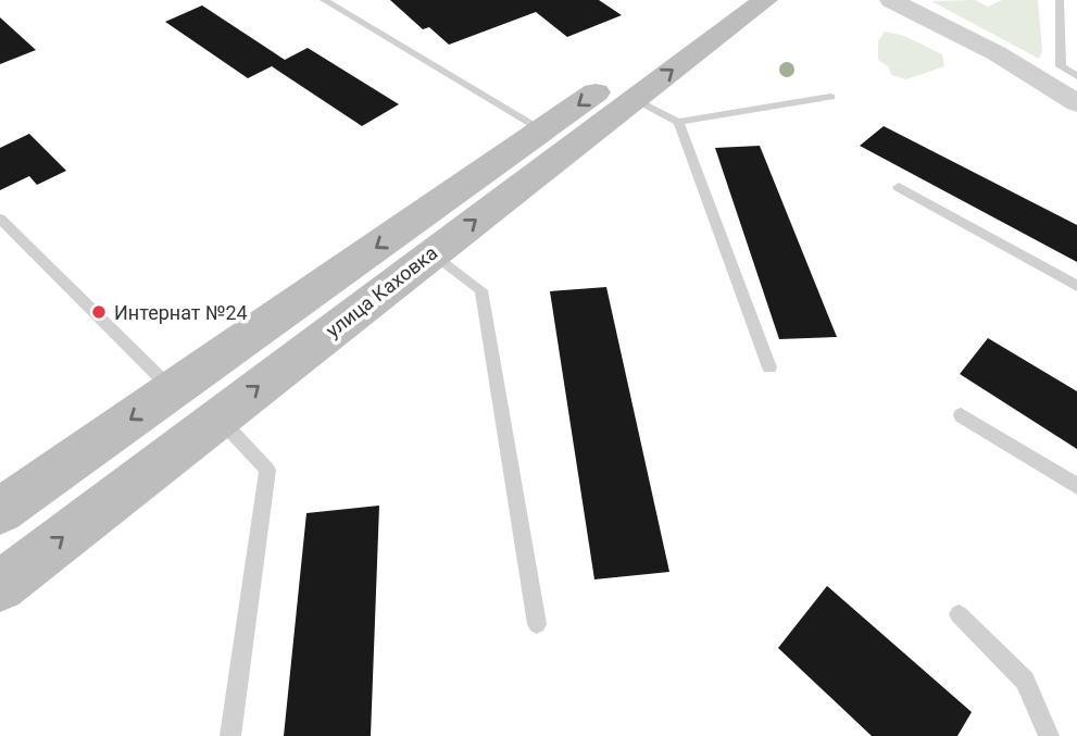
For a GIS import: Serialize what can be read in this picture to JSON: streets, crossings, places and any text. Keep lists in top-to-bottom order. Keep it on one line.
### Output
{"streets":{"main road":["улица Каховка"]},"places":["Интернат №24"]}
